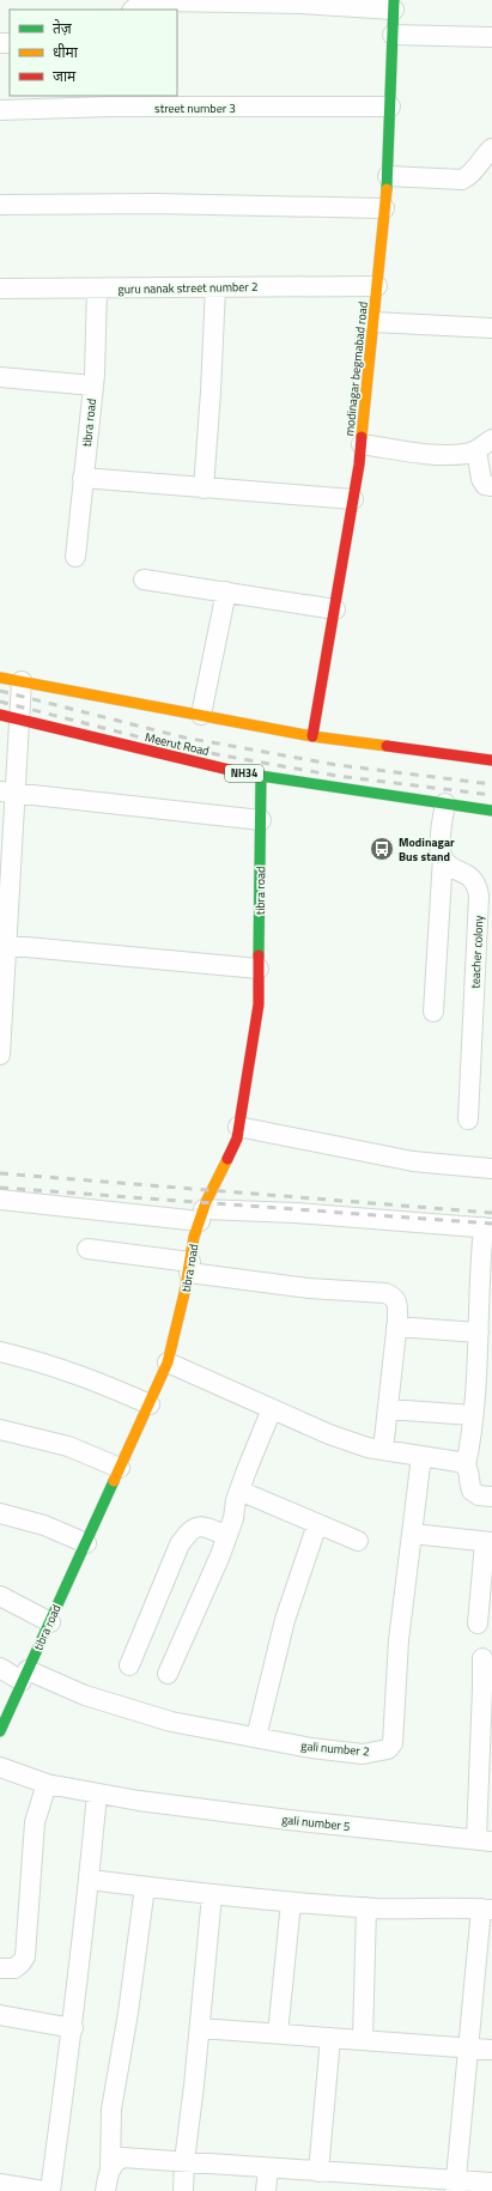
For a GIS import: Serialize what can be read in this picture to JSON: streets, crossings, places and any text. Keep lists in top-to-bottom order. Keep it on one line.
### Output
{"streets":{"main road":["modinagar begmabad road","tibra road","Meerut Road","NH34"],"street":["street number 3","guru nanak street number 2","teacher colony","gali number 2","gali number 5"]},"crossings":[["street number 3","modinagar begmabad road"],["guru nanak street number 2","modinagar begmabad road"],["guru nanak street number 2","tibra road"],["tibra road","Meerut Road"],["tibra road","gali number 2"]],"places":{"bus stop":["Modinagar Bus stand"]},"legend":["तेज़","धीमा","जाम"]}
